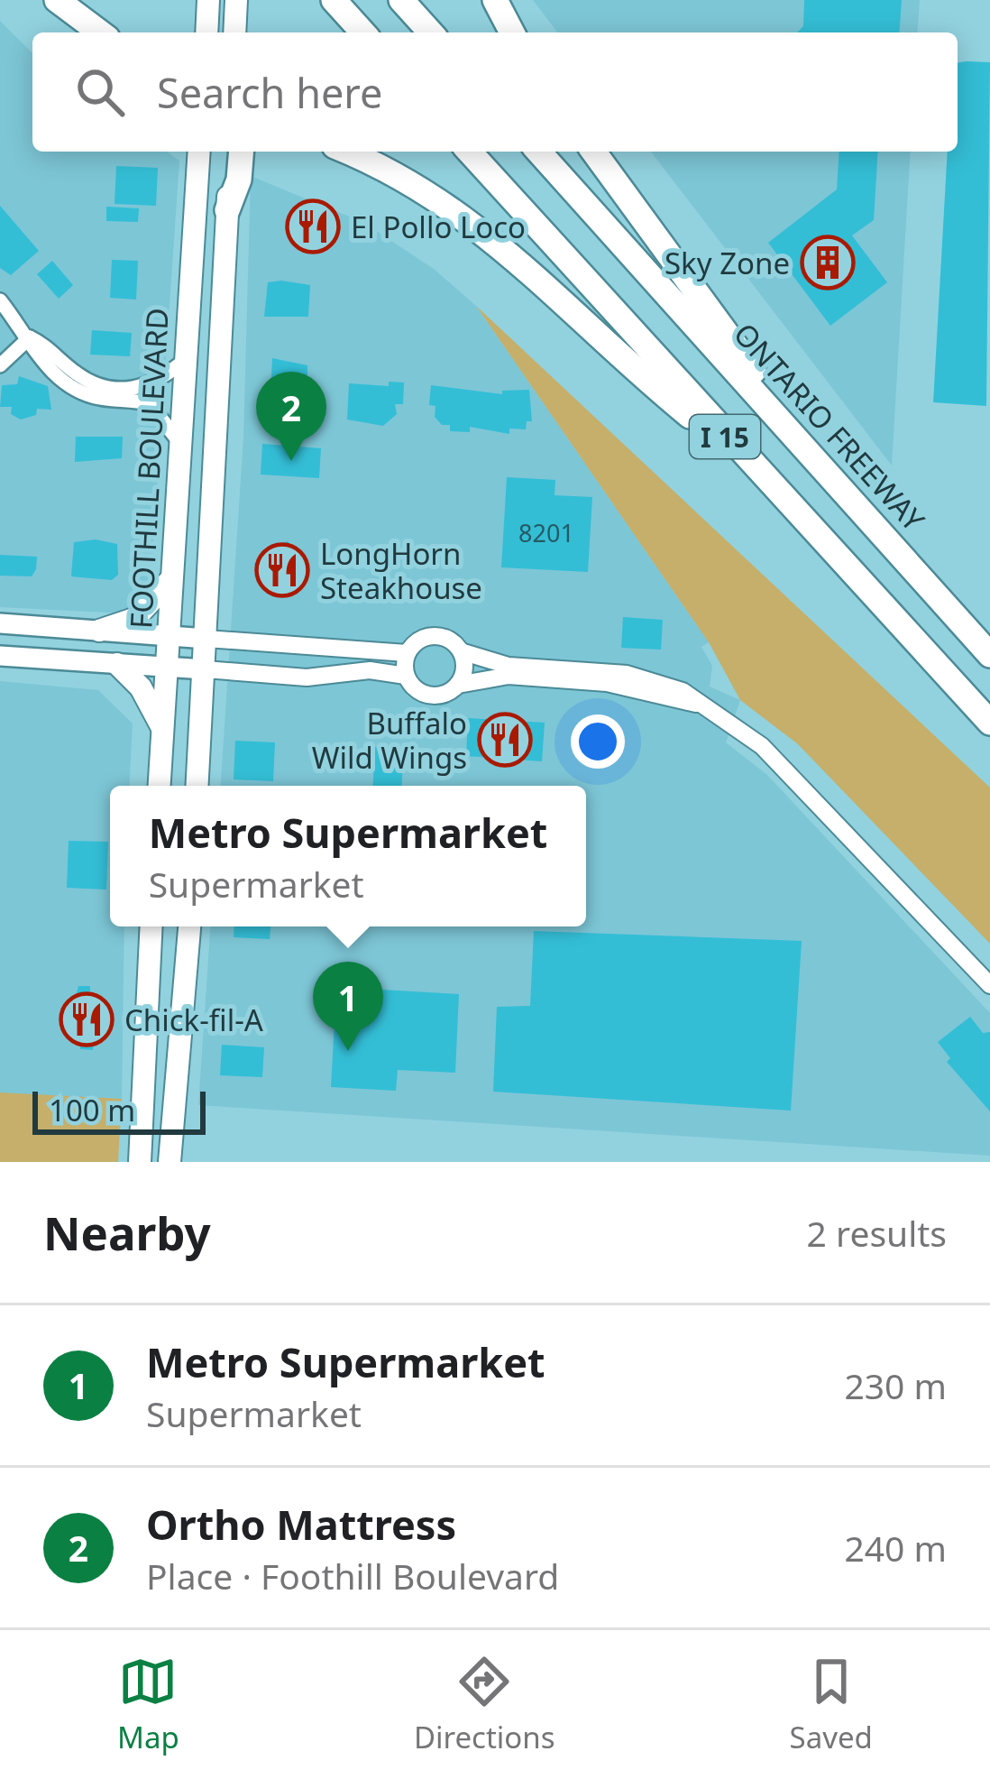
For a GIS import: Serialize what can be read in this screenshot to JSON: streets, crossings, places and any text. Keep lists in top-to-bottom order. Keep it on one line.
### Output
{"streets":{"highway":["ONTARIO FREEWAY","I 15"],"main road":["FOOTHILL BOULEVARD"]},"places":{"restaurant":["El Pollo Loco","LongHorn Steakhouse","Buffalo Wild Wings","Chick-fil-A"],"building":["Sky Zone"]},"house_numbers":["8201"],"scale_bar":"100 m","page":{"search":"Search here","pins":["2","1"],"popup":["Metro Supermarket","Supermarket"],"scale":"100 m","heading":["Nearby","2 results"],"list":[{"mark":"1","name":"Metro Supermarket","note":"Supermarket","value":"230 m"},{"mark":"2","name":"Ortho Mattress","note":"Place · Foothill Boulevard","value":"240 m"}],"nav":["Map","Directions","Saved"]}}
